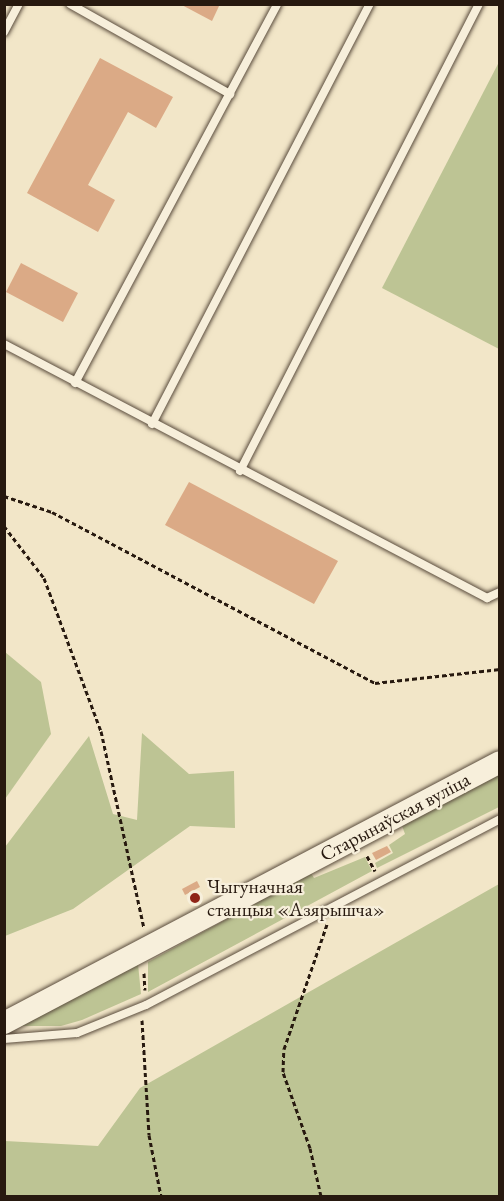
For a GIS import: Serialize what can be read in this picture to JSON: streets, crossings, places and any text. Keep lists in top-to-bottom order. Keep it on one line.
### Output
{"streets":{"main road":["Старынаўская вуліца"]},"places":["Чыгуначная станцыя «Азярышча»"]}
